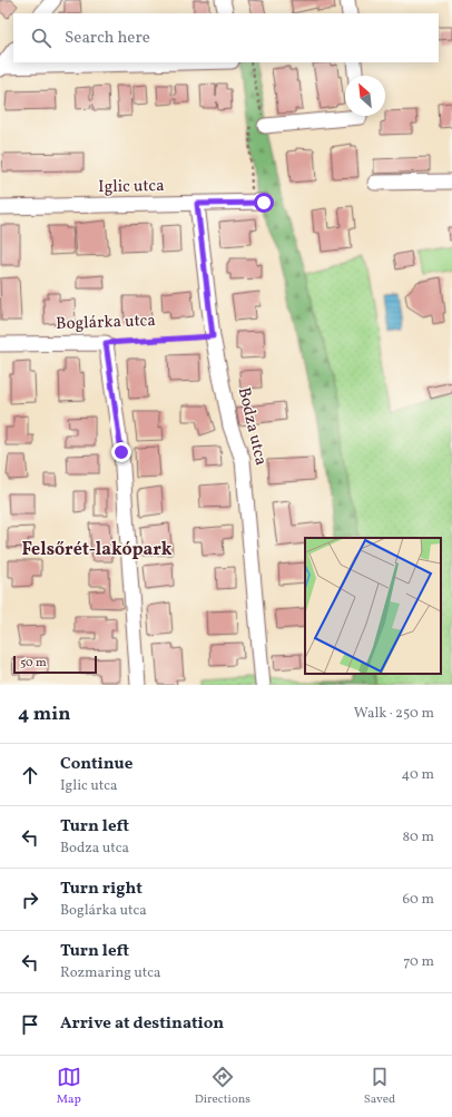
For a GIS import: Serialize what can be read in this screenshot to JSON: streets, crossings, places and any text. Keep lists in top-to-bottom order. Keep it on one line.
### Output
{"streets":{"street":["Iglic utca","Boglárka utca","Bodza utca"]},"crossings":[["Iglic utca","Bodza utca"],["Boglárka utca","Bodza utca"]],"districts":["Felsőrét-lakópark"],"scale_bar":"50 m","north":"top left","page":{"search":"Search here","scale":"50 m","heading":["4 min","Walk · 250 m"],"list":[["Continue","Iglic utca","40 m"],["Turn left","Bodza utca","80 m"],["Turn right","Boglárka utca","60 m"],["Turn left","Rozmaring utca","70 m"],"Arrive at destination"],"nav":["Map","Directions","Saved"]}}
